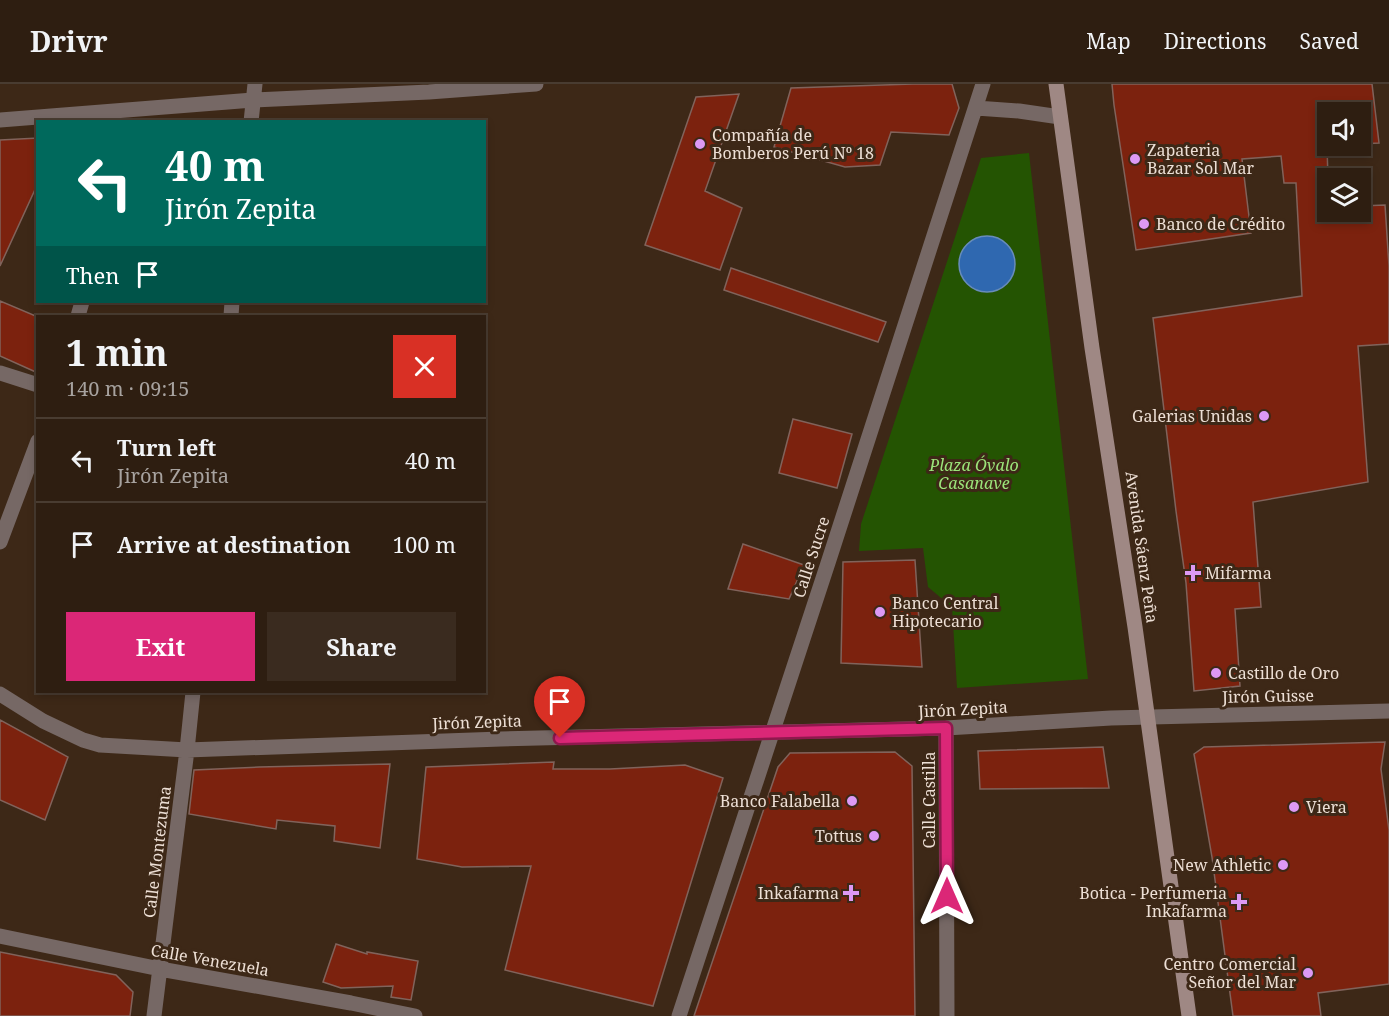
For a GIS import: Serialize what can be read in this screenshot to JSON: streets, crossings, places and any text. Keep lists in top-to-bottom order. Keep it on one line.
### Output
{"streets":{"street":["Avenida Sáenz Peña","Calle Sucre","Jirón Guisse","Jirón Zepita","Calle Castilla","Calle Montezuma","Calle Venezuela"]},"crossings":[["Avenida Sáenz Peña","Jirón Guisse"],["Avenida Sáenz Peña","Jirón Zepita"],["Calle Sucre","Jirón Zepita"],["Jirón Guisse","Jirón Zepita"],["Jirón Zepita","Calle Castilla"],["Jirón Zepita","Calle Montezuma"],["Calle Montezuma","Calle Venezuela"]],"parks":["Plaza Óvalo Casanave"],"places":{"other":["Compañía de Bomberos Perú Nº 18","Zapateria Bazar Sol Mar","Banco de Crédito","Galerias Unidas","Banco Central Hipotecario","Castillo de Oro","Banco Falabella","Viera","Tottus","New Athletic","Centro Comercial Señor del Mar"],"health":["Mifarma","Inkafarma","Botica - Perfumeria Inkafarma"]},"page":{"header":"Drivr","nav":["Map","Directions","Saved"],"turn":["40 m","Jirón Zepita"],"then":"Then","heading":["1 min","140 m · 09:15"],"list":[{"name":"Turn left","note":"Jirón Zepita","value":"40 m"},{"name":"Arrive at destination","value":"100 m"}],"buttons":["Exit","Share"]}}
